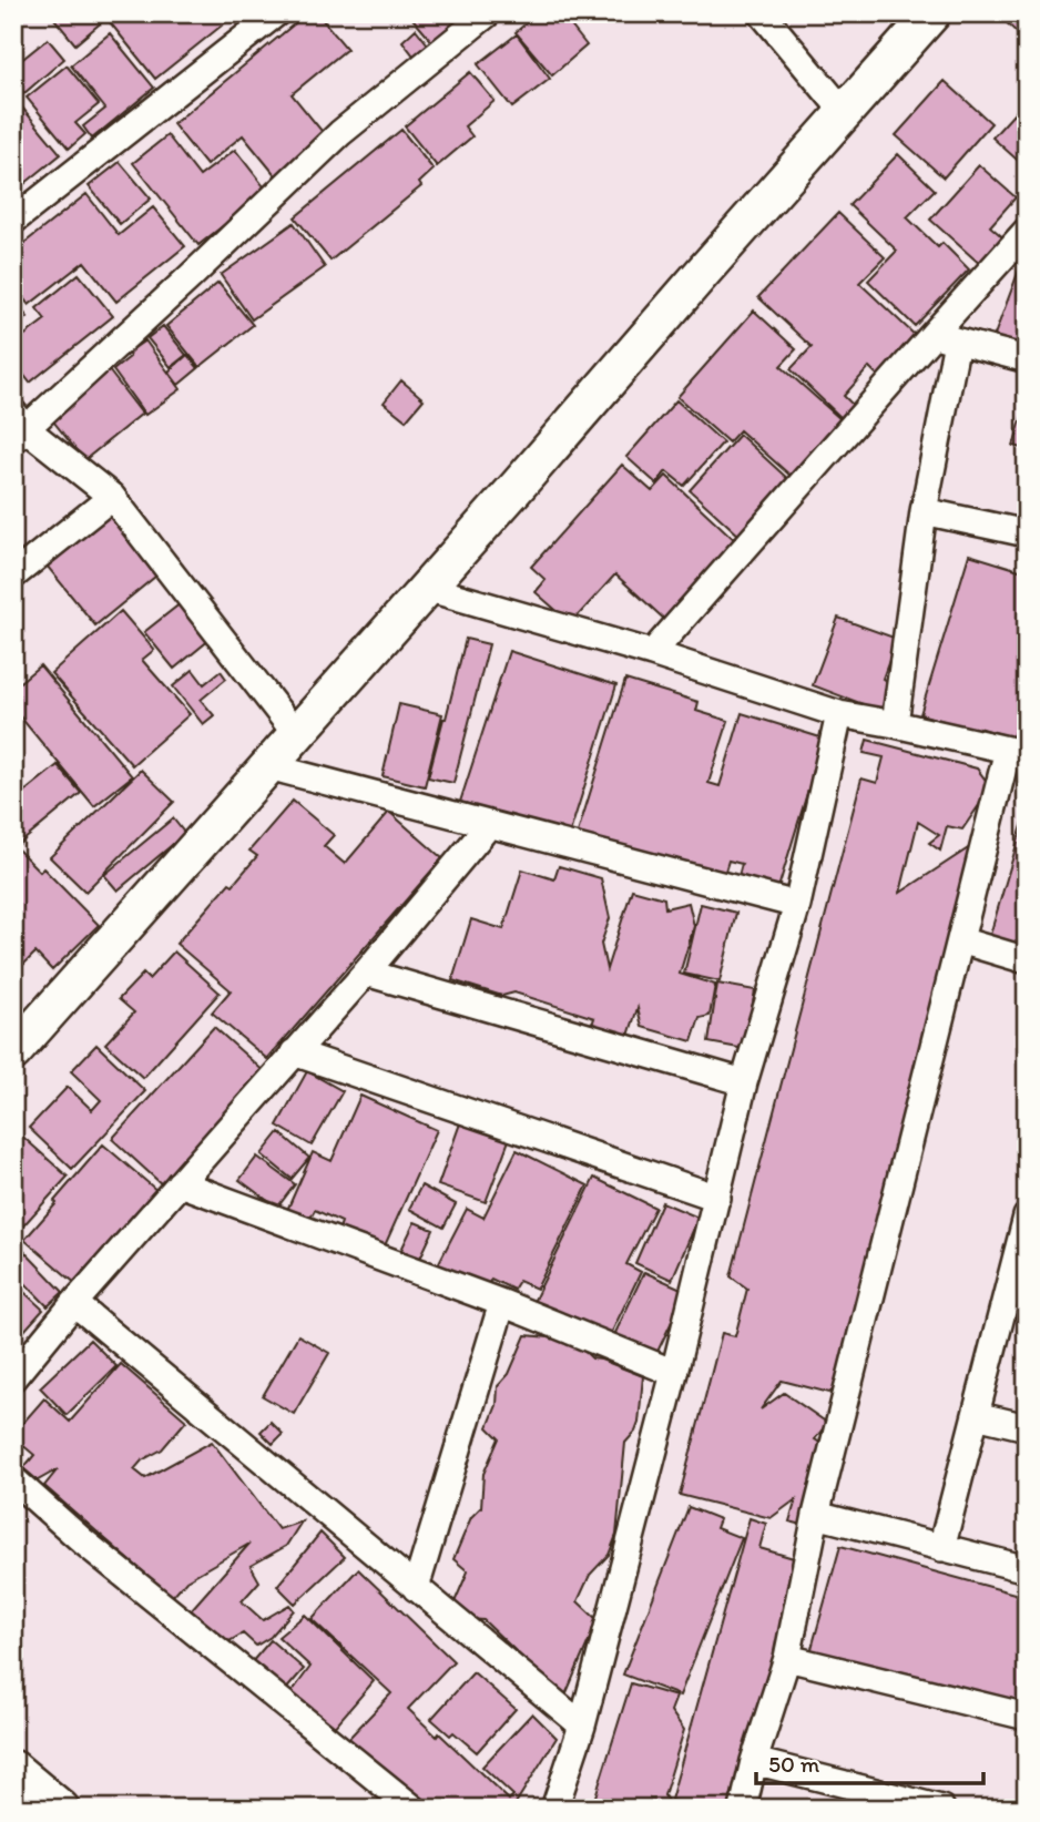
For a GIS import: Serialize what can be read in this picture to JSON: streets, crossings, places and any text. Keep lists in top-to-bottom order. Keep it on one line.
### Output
{"scale_bar":"50 m"}
